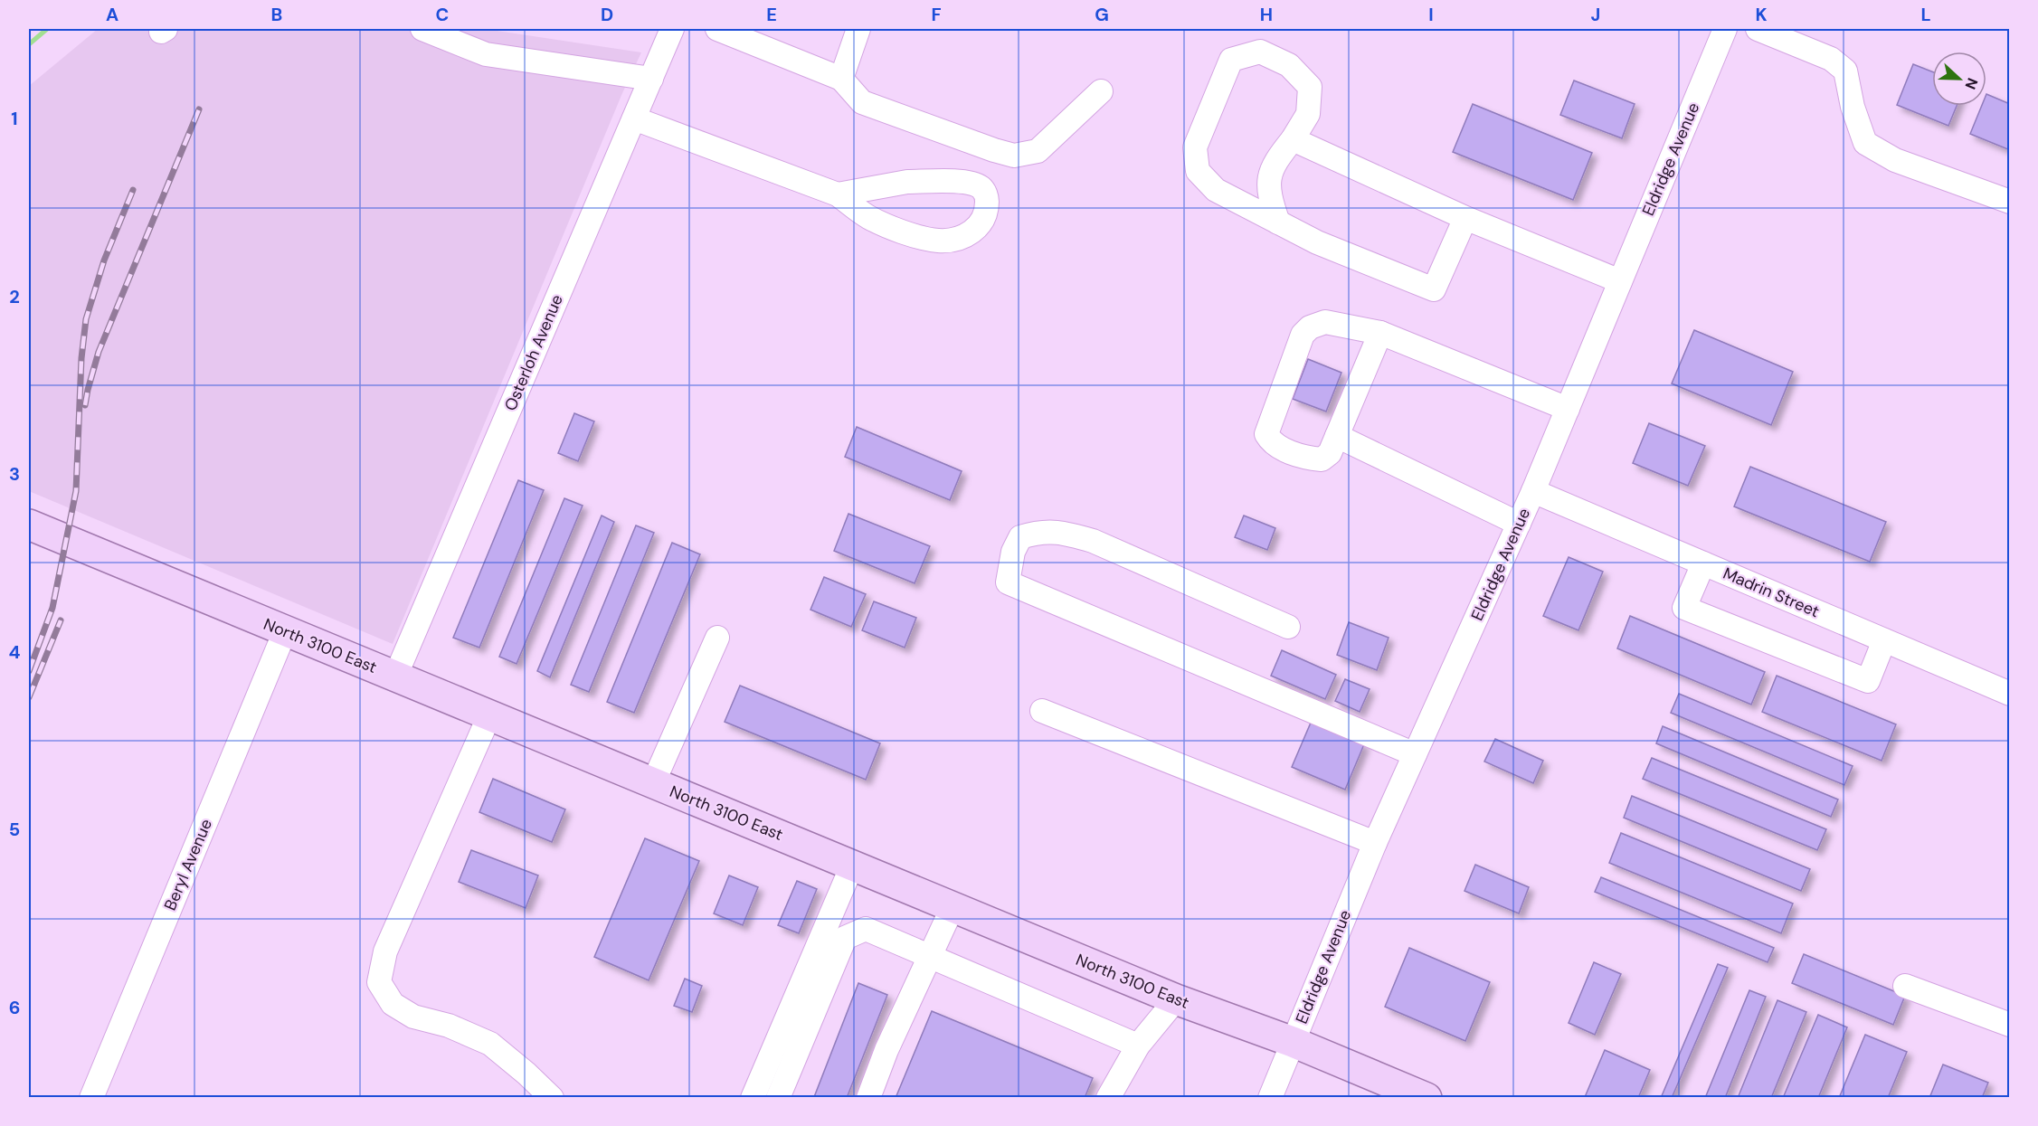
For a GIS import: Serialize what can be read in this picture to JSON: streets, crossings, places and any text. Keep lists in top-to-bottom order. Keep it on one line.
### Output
{"streets":{"main road":["North 3100 East"],"street":["Eldridge Avenue","Osterloh Avenue","Madrin Street","Beryl Avenue"]},"crossings":[["Eldridge Avenue","Madrin Street"],["Eldridge Avenue","North 3100 East"],["Osterloh Avenue","North 3100 East"],["North 3100 East","Beryl Avenue"]],"north":"right","grid":{"columns":["A","B","C","D","E","F","G","H","I","J","K","L"],"rows":["1","2","3","4","5","6"]}}
